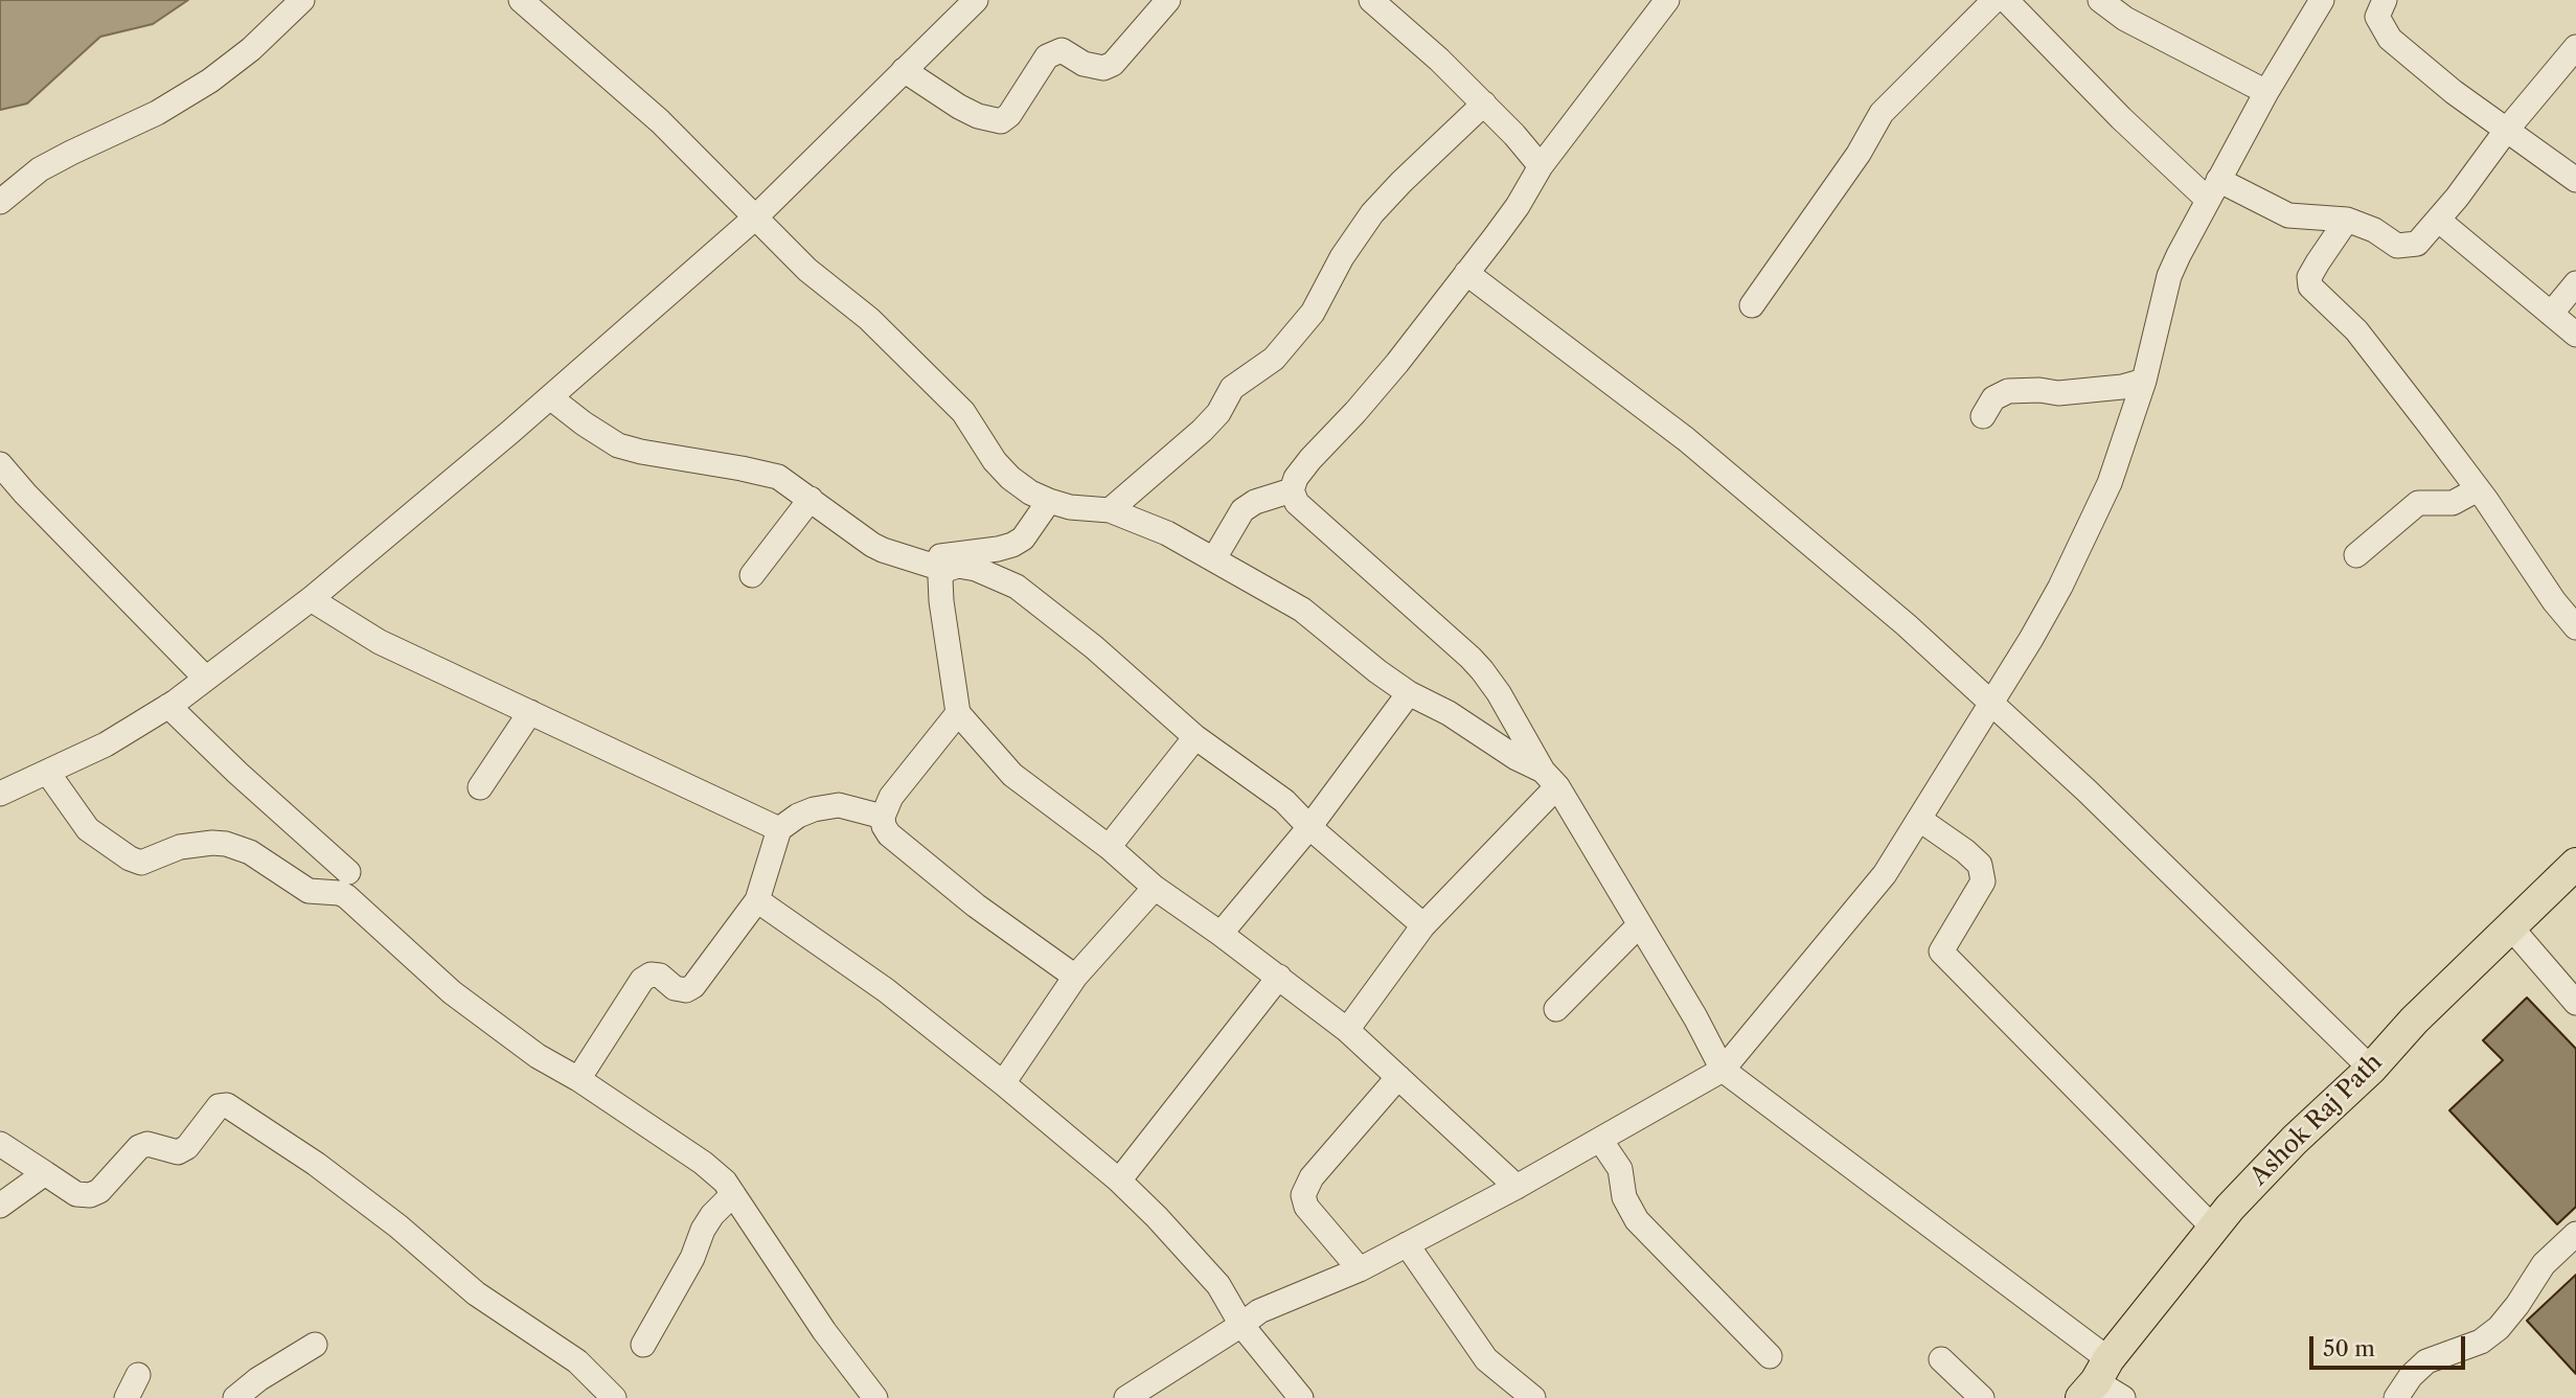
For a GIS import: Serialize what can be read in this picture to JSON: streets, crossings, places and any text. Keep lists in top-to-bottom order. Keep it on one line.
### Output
{"streets":{"main road":["Ashok Raj Path"]},"scale_bar":"50 m"}
